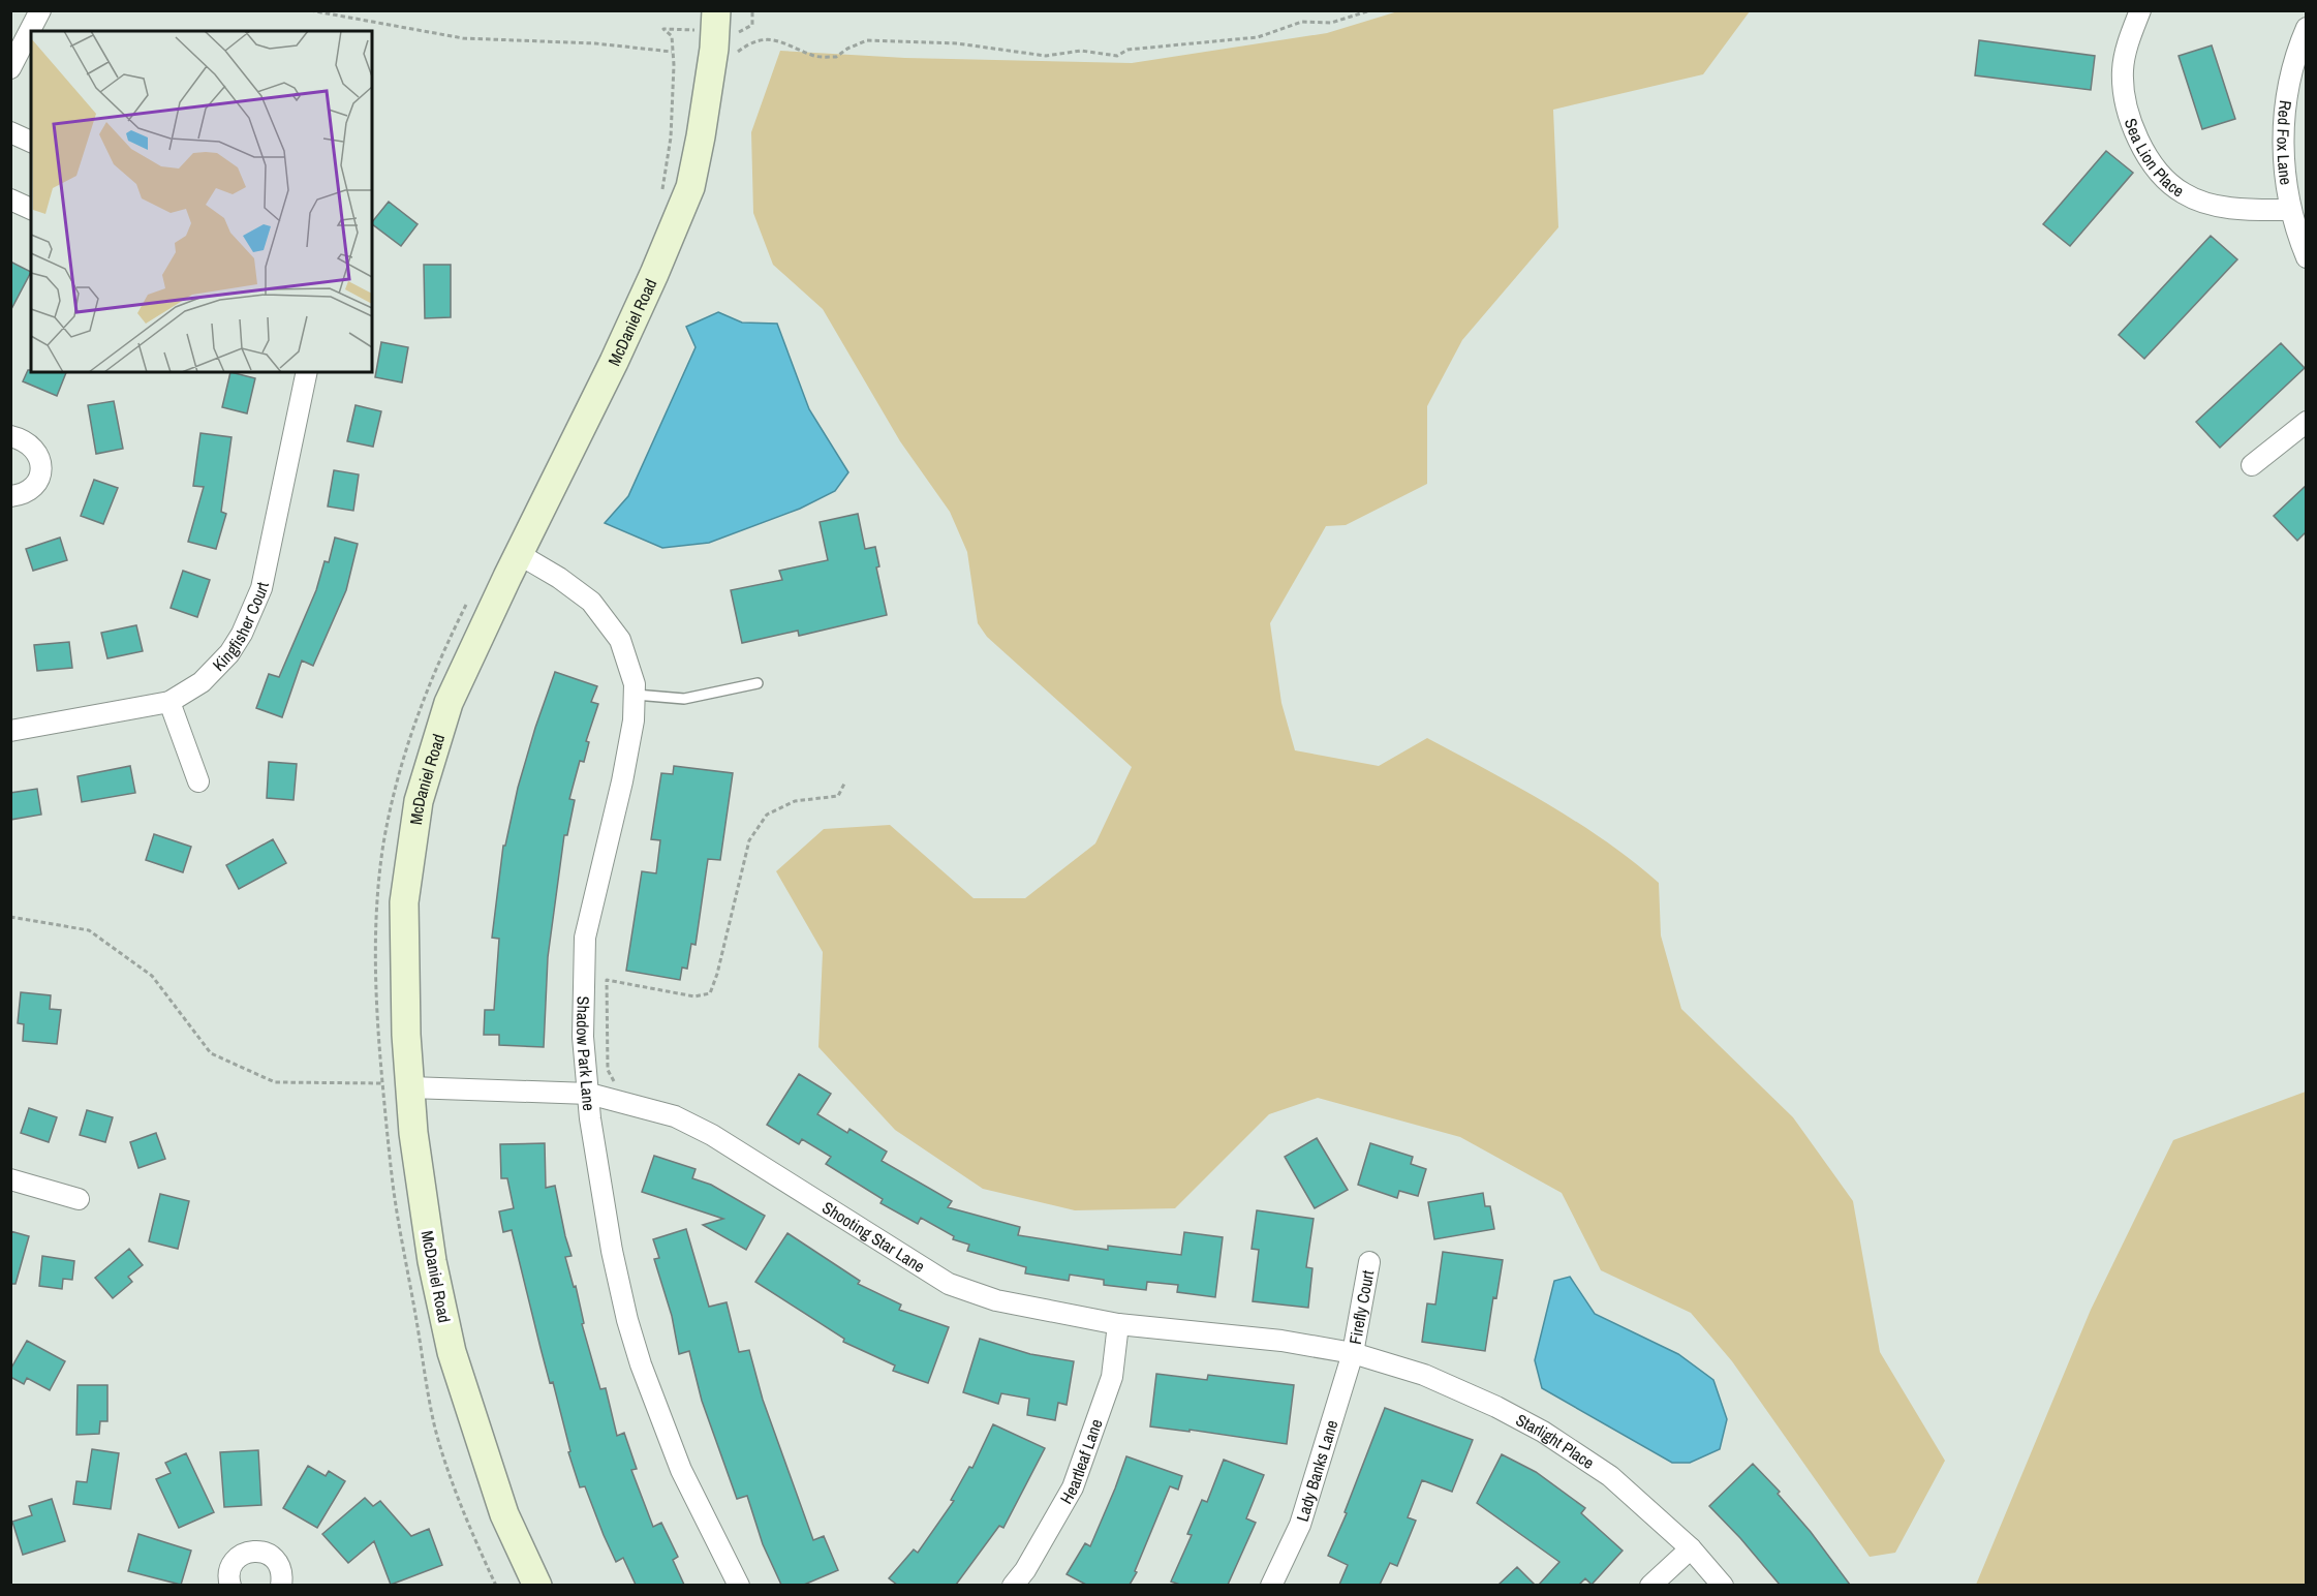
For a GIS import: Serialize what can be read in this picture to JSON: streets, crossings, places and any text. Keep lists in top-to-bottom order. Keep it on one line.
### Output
{"streets":{"main road":["McDaniel Road"],"street":["Red Fox Lane","Sea Lion Place","Kingfisher Court","Shadow Park Lane","Shooting Star Lane","Firefly Court","Starlight Place","Heartleaf Lane","Lady Banks Lane"]},"crossings":[["Red Fox Lane","Sea Lion Place"],["McDaniel Road","Shadow Park Lane"],["McDaniel Road","Shooting Star Lane"],["Shadow Park Lane","Shooting Star Lane"],["Shooting Star Lane","Firefly Court"],["Shooting Star Lane","Starlight Place"],["Shooting Star Lane","Heartleaf Lane"],["Shooting Star Lane","Lady Banks Lane"],["Firefly Court","Starlight Place"],["Firefly Court","Lady Banks Lane"],["Starlight Place","Lady Banks Lane"]]}
